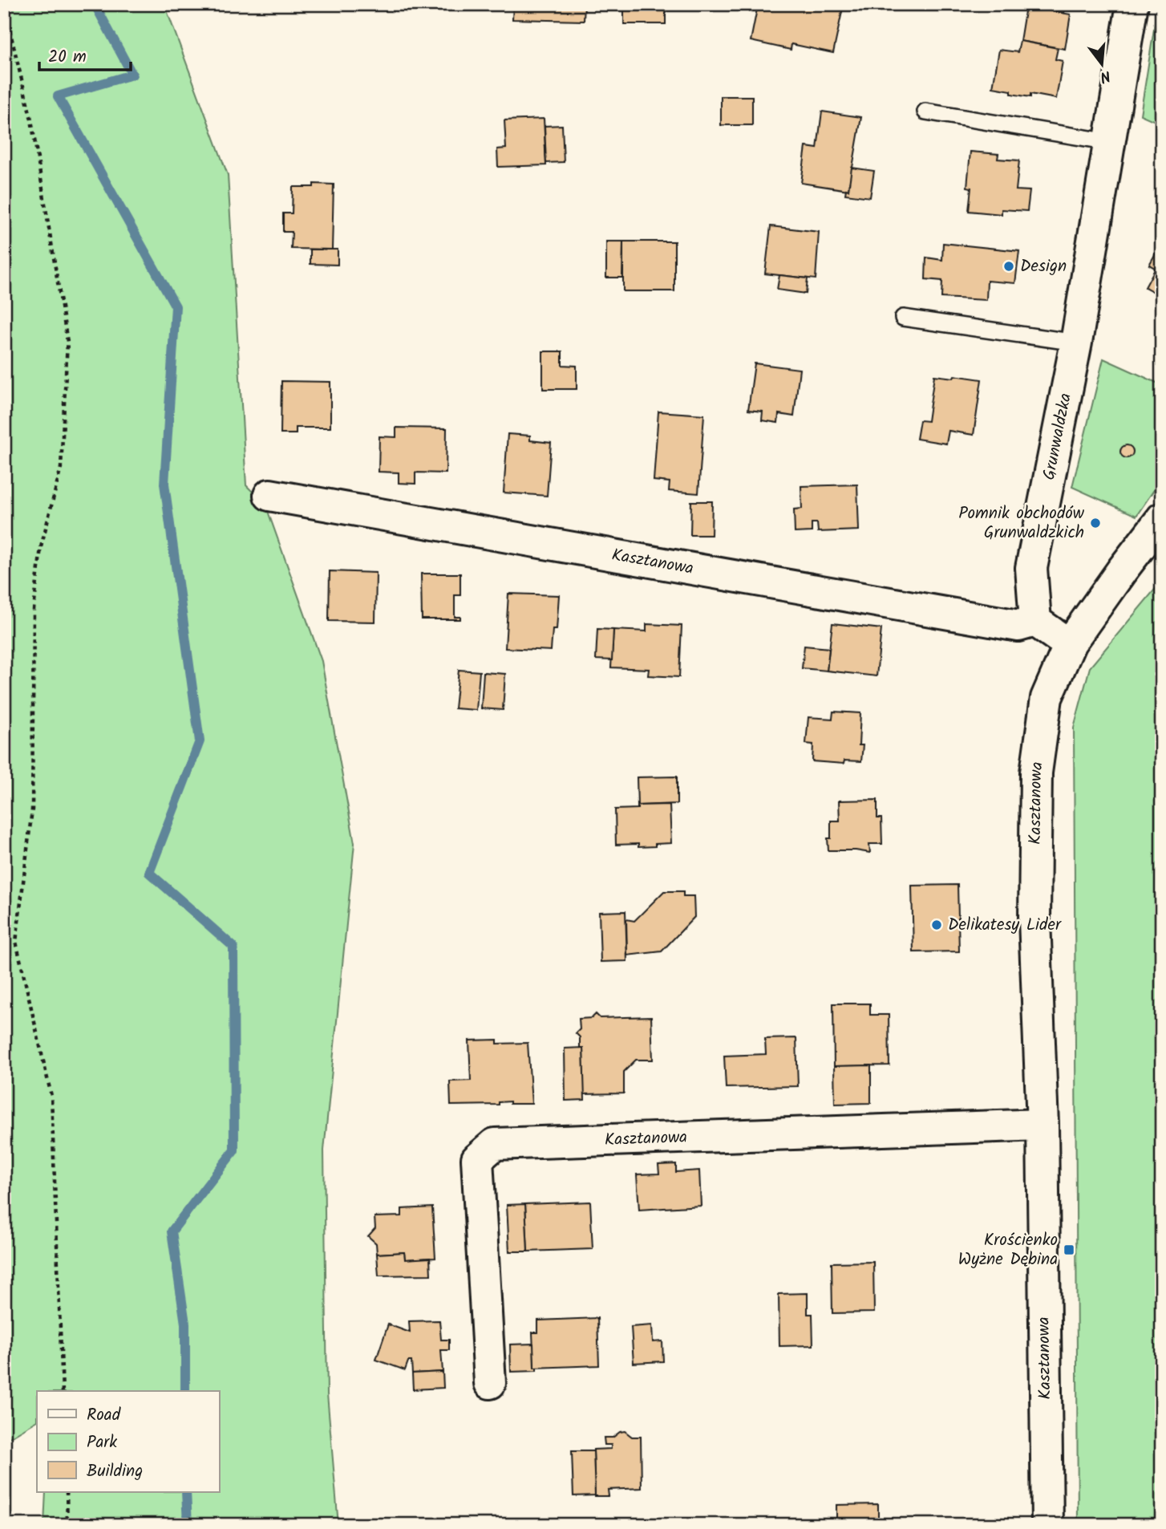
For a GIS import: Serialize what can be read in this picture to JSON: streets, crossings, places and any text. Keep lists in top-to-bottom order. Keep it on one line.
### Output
{"streets":{"street":["Grunwaldzka","Kasztanowa"]},"crossings":[["Grunwaldzka","Kasztanowa"]],"places":{"other":["Design","Pomnik obchodów Grunwaldzkich","Delikatesy Lider"],"transit":["Krościenko Wyżne Dębina"]},"legend":["Road","Park","Building"],"scale_bar":"20 m","north":"bottom"}
